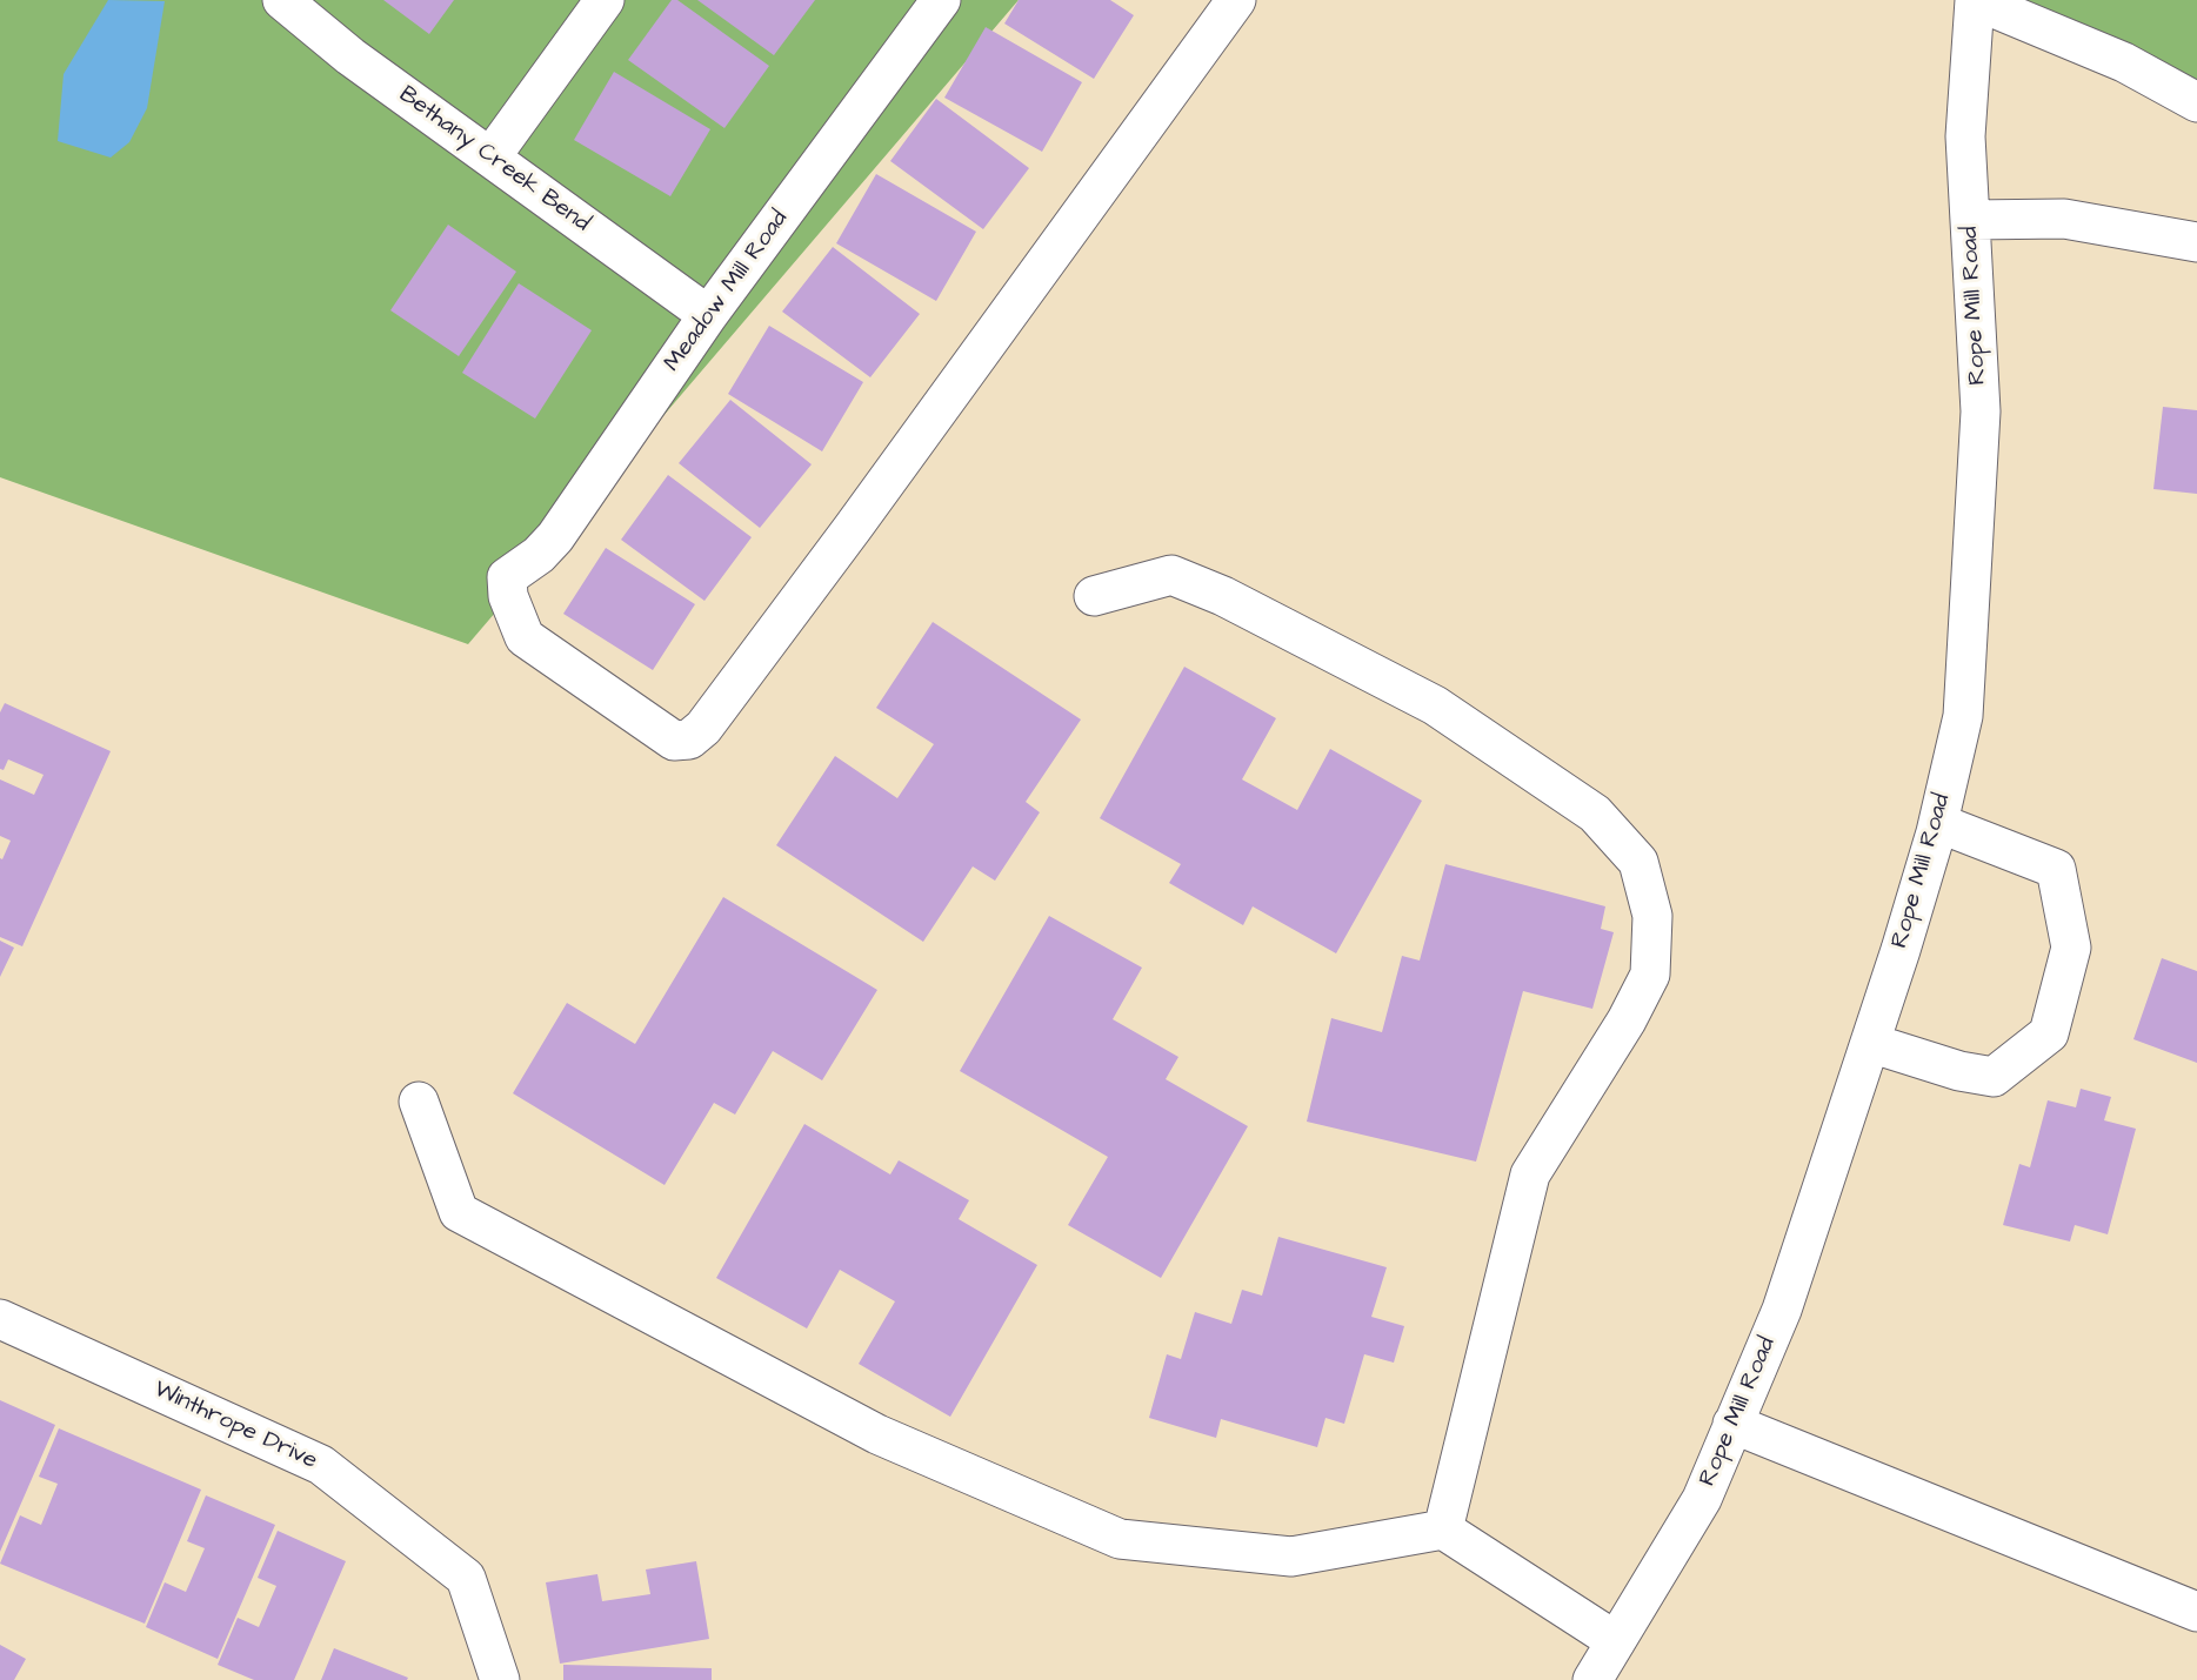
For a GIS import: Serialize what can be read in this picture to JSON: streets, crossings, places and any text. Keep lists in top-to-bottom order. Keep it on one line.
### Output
{"streets":{"street":["Bethany Creek Bend","Meadow Mill Road","Rope Mill Road","Winthrope Drive"]},"crossings":[["Bethany Creek Bend","Meadow Mill Road"]]}
